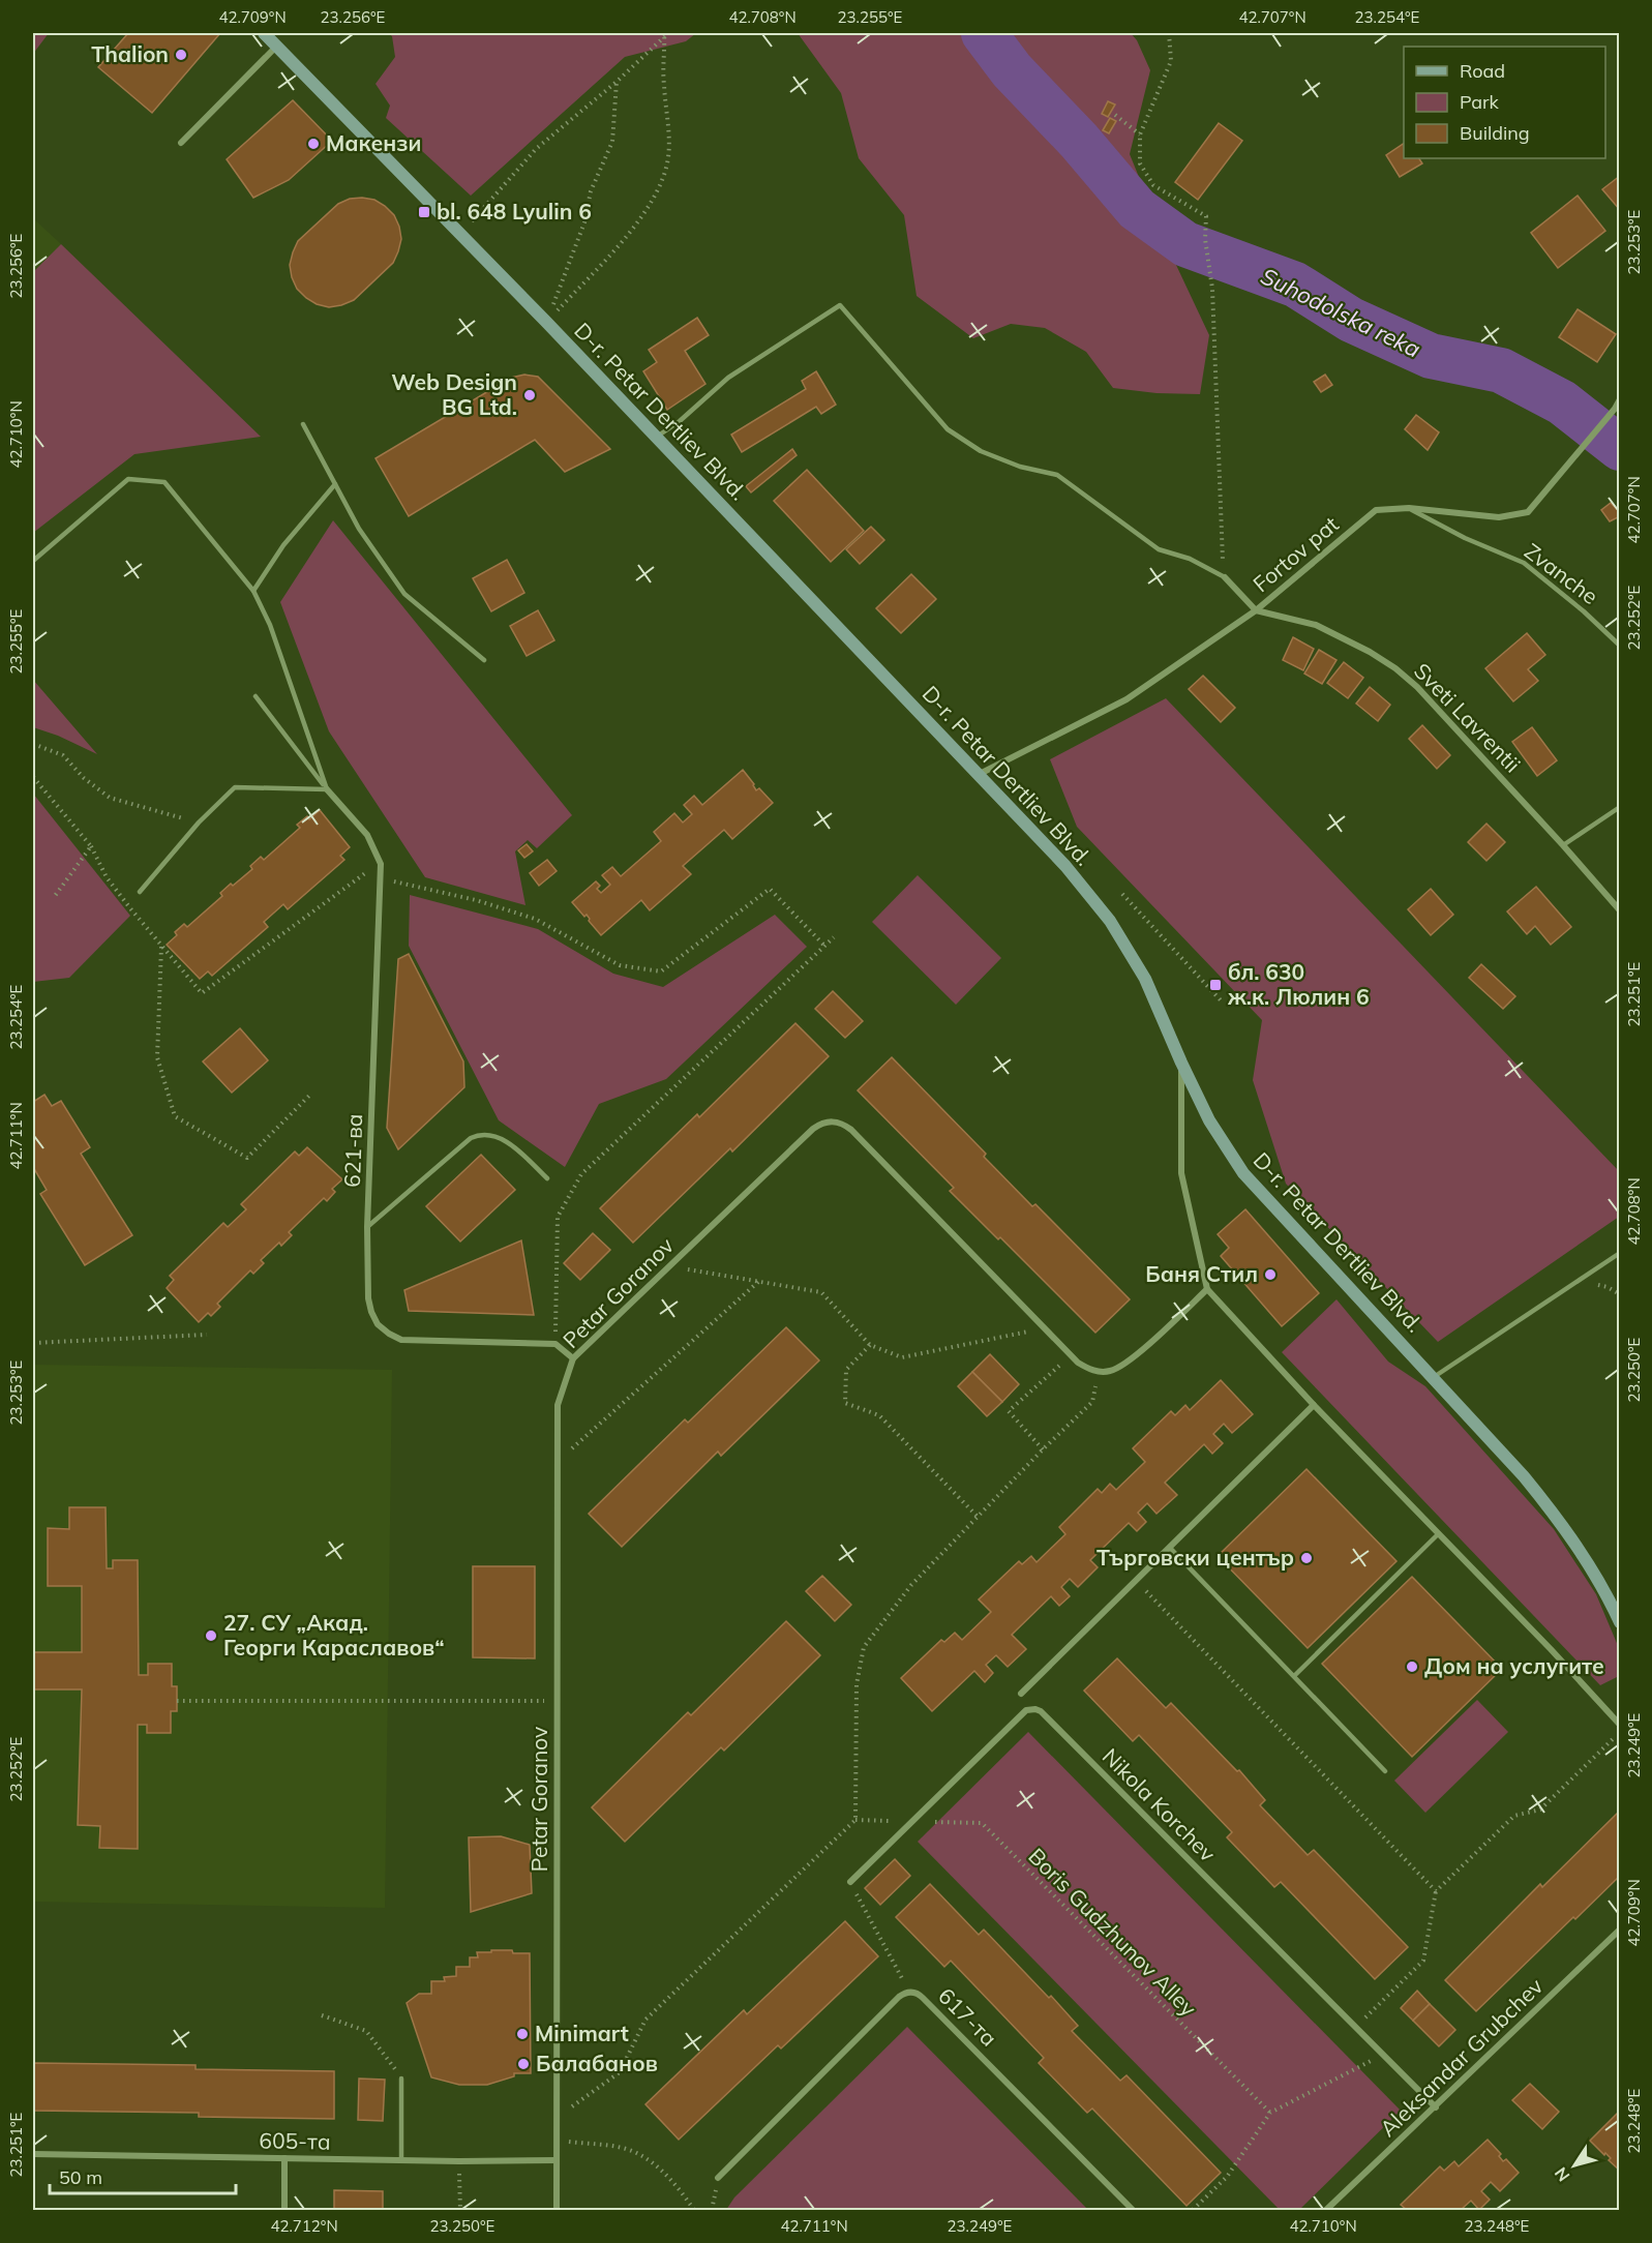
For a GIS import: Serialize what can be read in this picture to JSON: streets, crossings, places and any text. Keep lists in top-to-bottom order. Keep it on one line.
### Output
{"streets":{"main road":["D-r. Petar Dertliev Blvd."],"street":["Fortov pat","Sveti Lavrentii","621-ва","Petar Goranov","Nikola Korchev","617-та","Aleksandar Grubchev","605-та"],"lane":["Zvanche"],"path":["Boris Gudzhunov Alley"]},"crossings":[["D-r. Petar Dertliev Blvd.","Fortov pat"],["Fortov pat","Zvanche"],["Fortov pat","Sveti Lavrentii"],["Petar Goranov","605-та"],["Nikola Korchev","Boris Gudzhunov Alley"],["Nikola Korchev","Aleksandar Grubchev"]],"water":["Suhodolska reka"],"places":{"other":["Thalion","Макензи","Web Design BG Ltd.","Баня Стил","Търговски център","27. СУ „Акад. Георги Караславов“","Дом на услугите","Minimart","Балабанов"],"transit":["bl. 648 Lyulin 6","бл. 630 ж.к. Люлин 6"]},"legend":["Road","Park","Building"],"scale_bar":"50 m","north":"bottom left","coordinates":["42.709°N","23.256°E","42.708°N","23.255°E","42.707°N","23.254°E","23.253°E","42.710°N","23.252°E","23.251°E","42.711°N","23.250°E","23.249°E","23.248°E","42.712°N"]}
